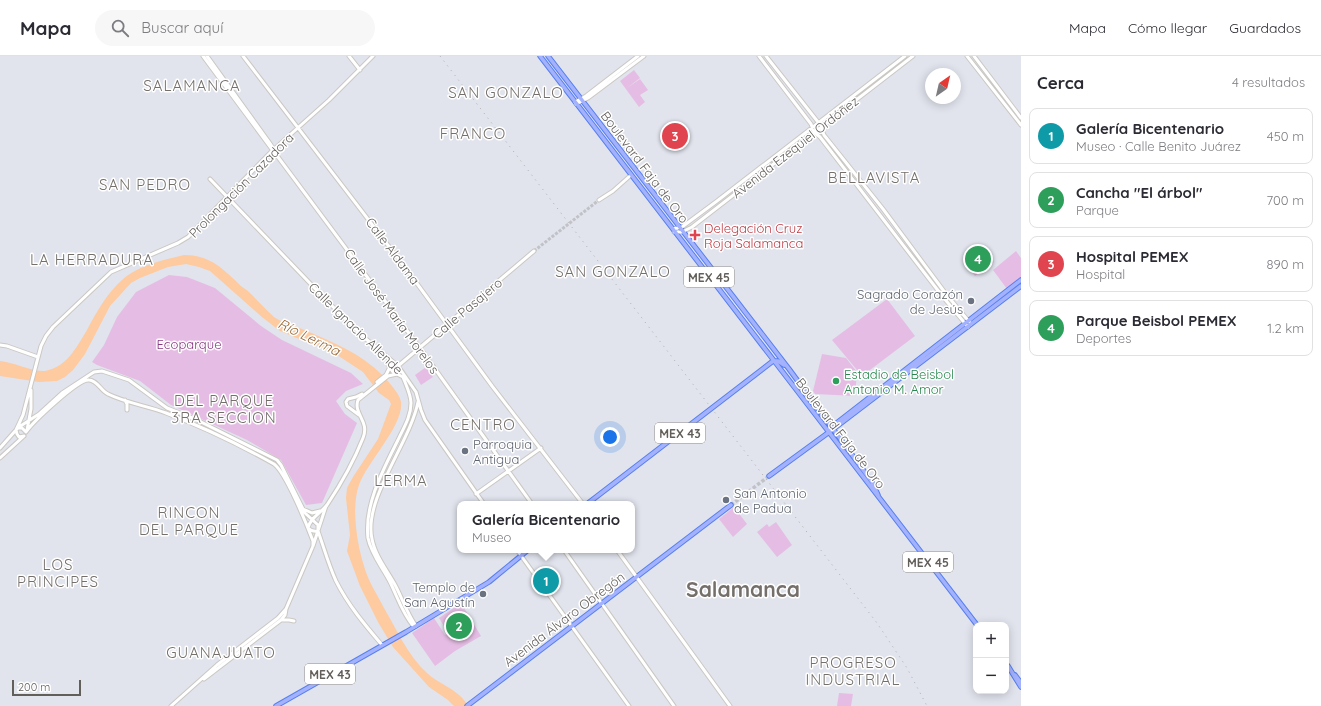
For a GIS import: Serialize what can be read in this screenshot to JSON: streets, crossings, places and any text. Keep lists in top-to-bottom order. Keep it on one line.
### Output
{"streets":{"main road":["Boulevard Faja de Oro","MEX 45","MEX 43","Avenida Álvaro Obregón"],"street":["Avenida Ezequiel Ordóñez","Prolongación Cazadora","Calle Aldama","Calle Pasajero","Calle José María Morelos","Calle Ignacio Allende"]},"crossings":[["Avenida Ezequiel Ordóñez","Boulevard Faja de Oro"],["Boulevard Faja de Oro","MEX 45"],["Boulevard Faja de Oro","MEX 43"],["Prolongación Cazadora","Calle Aldama"],["Prolongación Cazadora","Calle José María Morelos"],["Prolongación Cazadora","Calle Ignacio Allende"],["Calle Aldama","Calle Pasajero"],["Calle Pasajero","Calle José María Morelos"],["Calle Pasajero","Calle Ignacio Allende"]],"districts":["SALAMANCA","SAN GONZALO","FRANCO","BELLAVISTA","SAN PEDRO","LA HERRADURA","SAN GONZALO","DEL PARQUE 3RA SECCION","CENTRO","LERMA","RINCON DEL PARQUE","LOS PRINCIPES","Salamanca","GUANAJUATO","PROGRESO INDUSTRIAL"],"water":["Río Lerma"],"parks":["Ecoparque"],"places":{"health":["Delegación Cruz Roja Salamanca"],"other":["Sagrado Corazón de Jesús","Estadio de Beisbol Antonio M. Amor","Parroquia Antigua","San Antonio de Padua","Templo de San Agustín"]},"scale_bar":"200 m","north":"top right","page":{"header":"Mapa","search":"Buscar aquí","nav":["Mapa","Cómo llegar","Guardados"],"heading":["Cerca","4 resultados"],"list":[{"mark":"1","name":"Galería Bicentenario","note":"Museo · Calle Benito Juárez","value":"450 m"},{"mark":"2","name":"Cancha \"El árbol\"","note":"Parque","value":"700 m"},{"mark":"3","name":"Hospital PEMEX","note":"Hospital","value":"890 m"},{"mark":"4","name":"Parque Beisbol PEMEX","note":"Deportes","value":"1.2 km"}],"pins":["3","4","1","2"],"popup":["Galería Bicentenario","Museo"],"map_buttons":["+","−"],"scale":"200 m"}}
